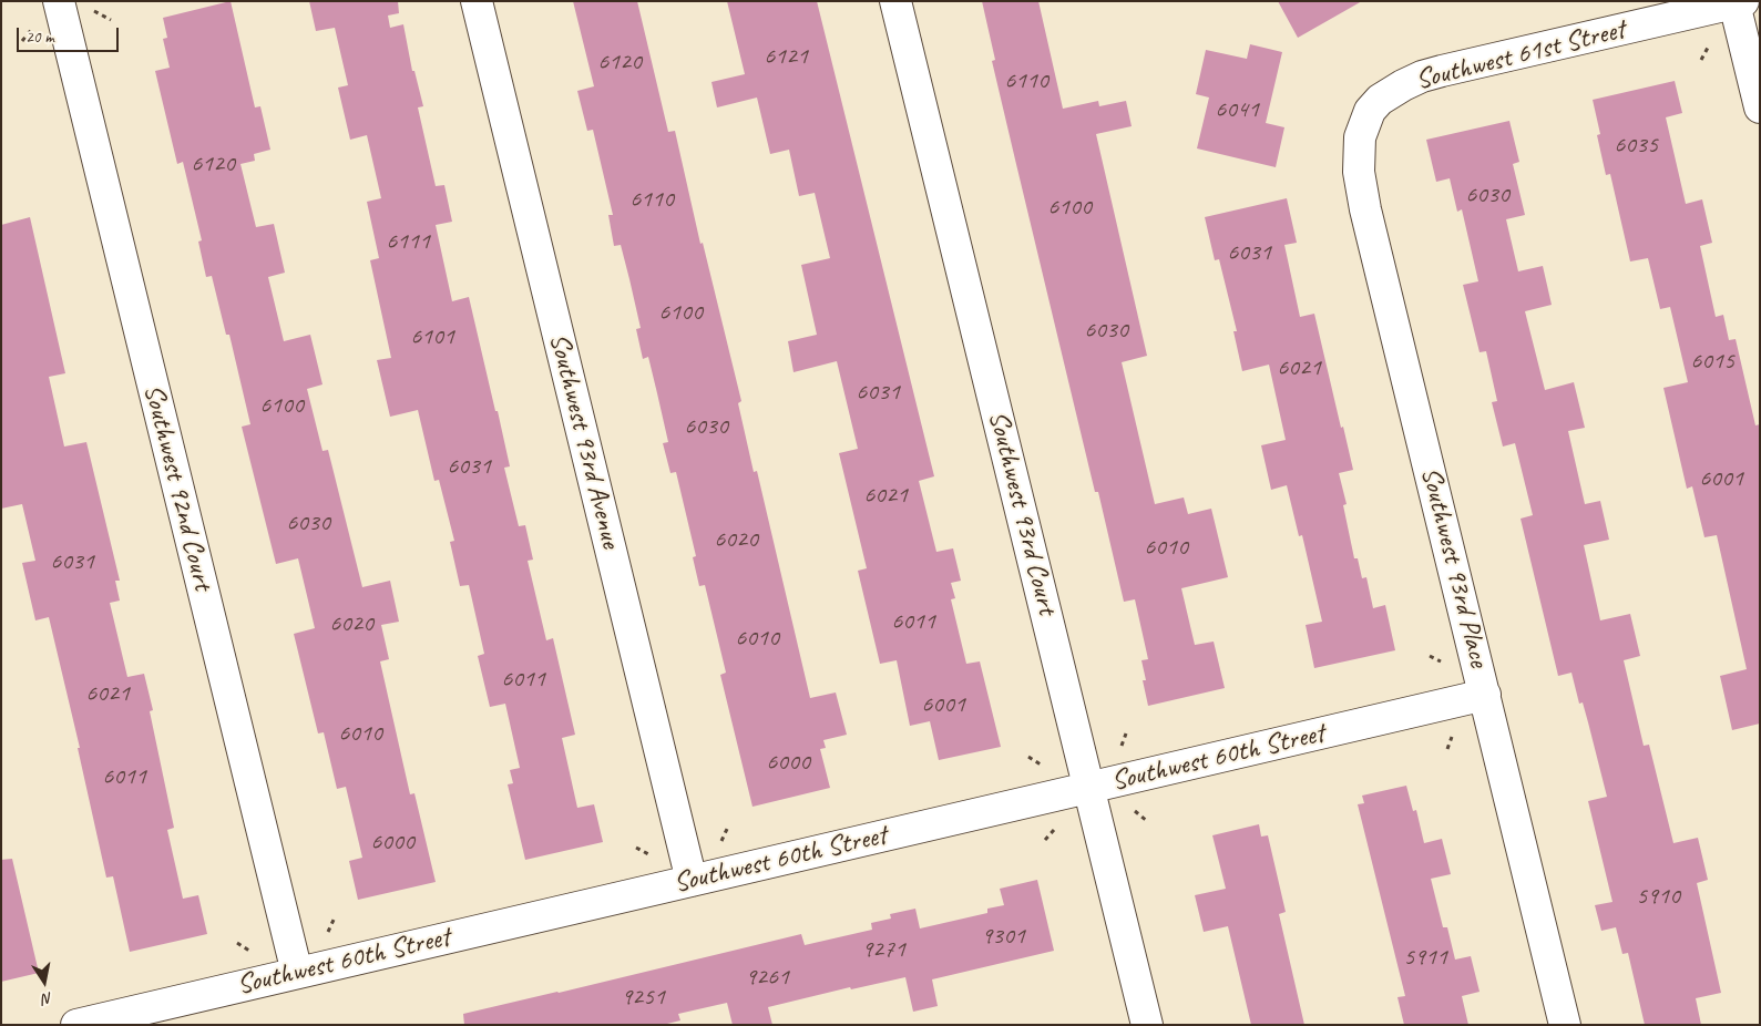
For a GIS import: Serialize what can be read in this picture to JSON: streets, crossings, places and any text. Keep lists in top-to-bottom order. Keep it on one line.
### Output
{"streets":{"street":["Southwest 61st Street","Southwest 93rd Avenue","Southwest 92nd Court","Southwest 93rd Court","Southwest 93rd Place","Southwest 60th Street"]},"crossings":[["Southwest 61st Street","Southwest 93rd Place"],["Southwest 93rd Avenue","Southwest 60th Street"],["Southwest 92nd Court","Southwest 60th Street"],["Southwest 93rd Court","Southwest 60th Street"],["Southwest 93rd Place","Southwest 60th Street"]],"house_numbers":["6121","6120","6110","6041","6035","6120","6030","6110","6100","6111","6031","6100","6030","6101","6015","6021","6031","6100","6030","6031","6001","6021","6030","6020","6010","6031","6011","6020","6010","6011","6021","6001","6010","6000","6011","6000","5910","9301","9271","5911","9261","9251"],"scale_bar":"20 m","north":"bottom"}
